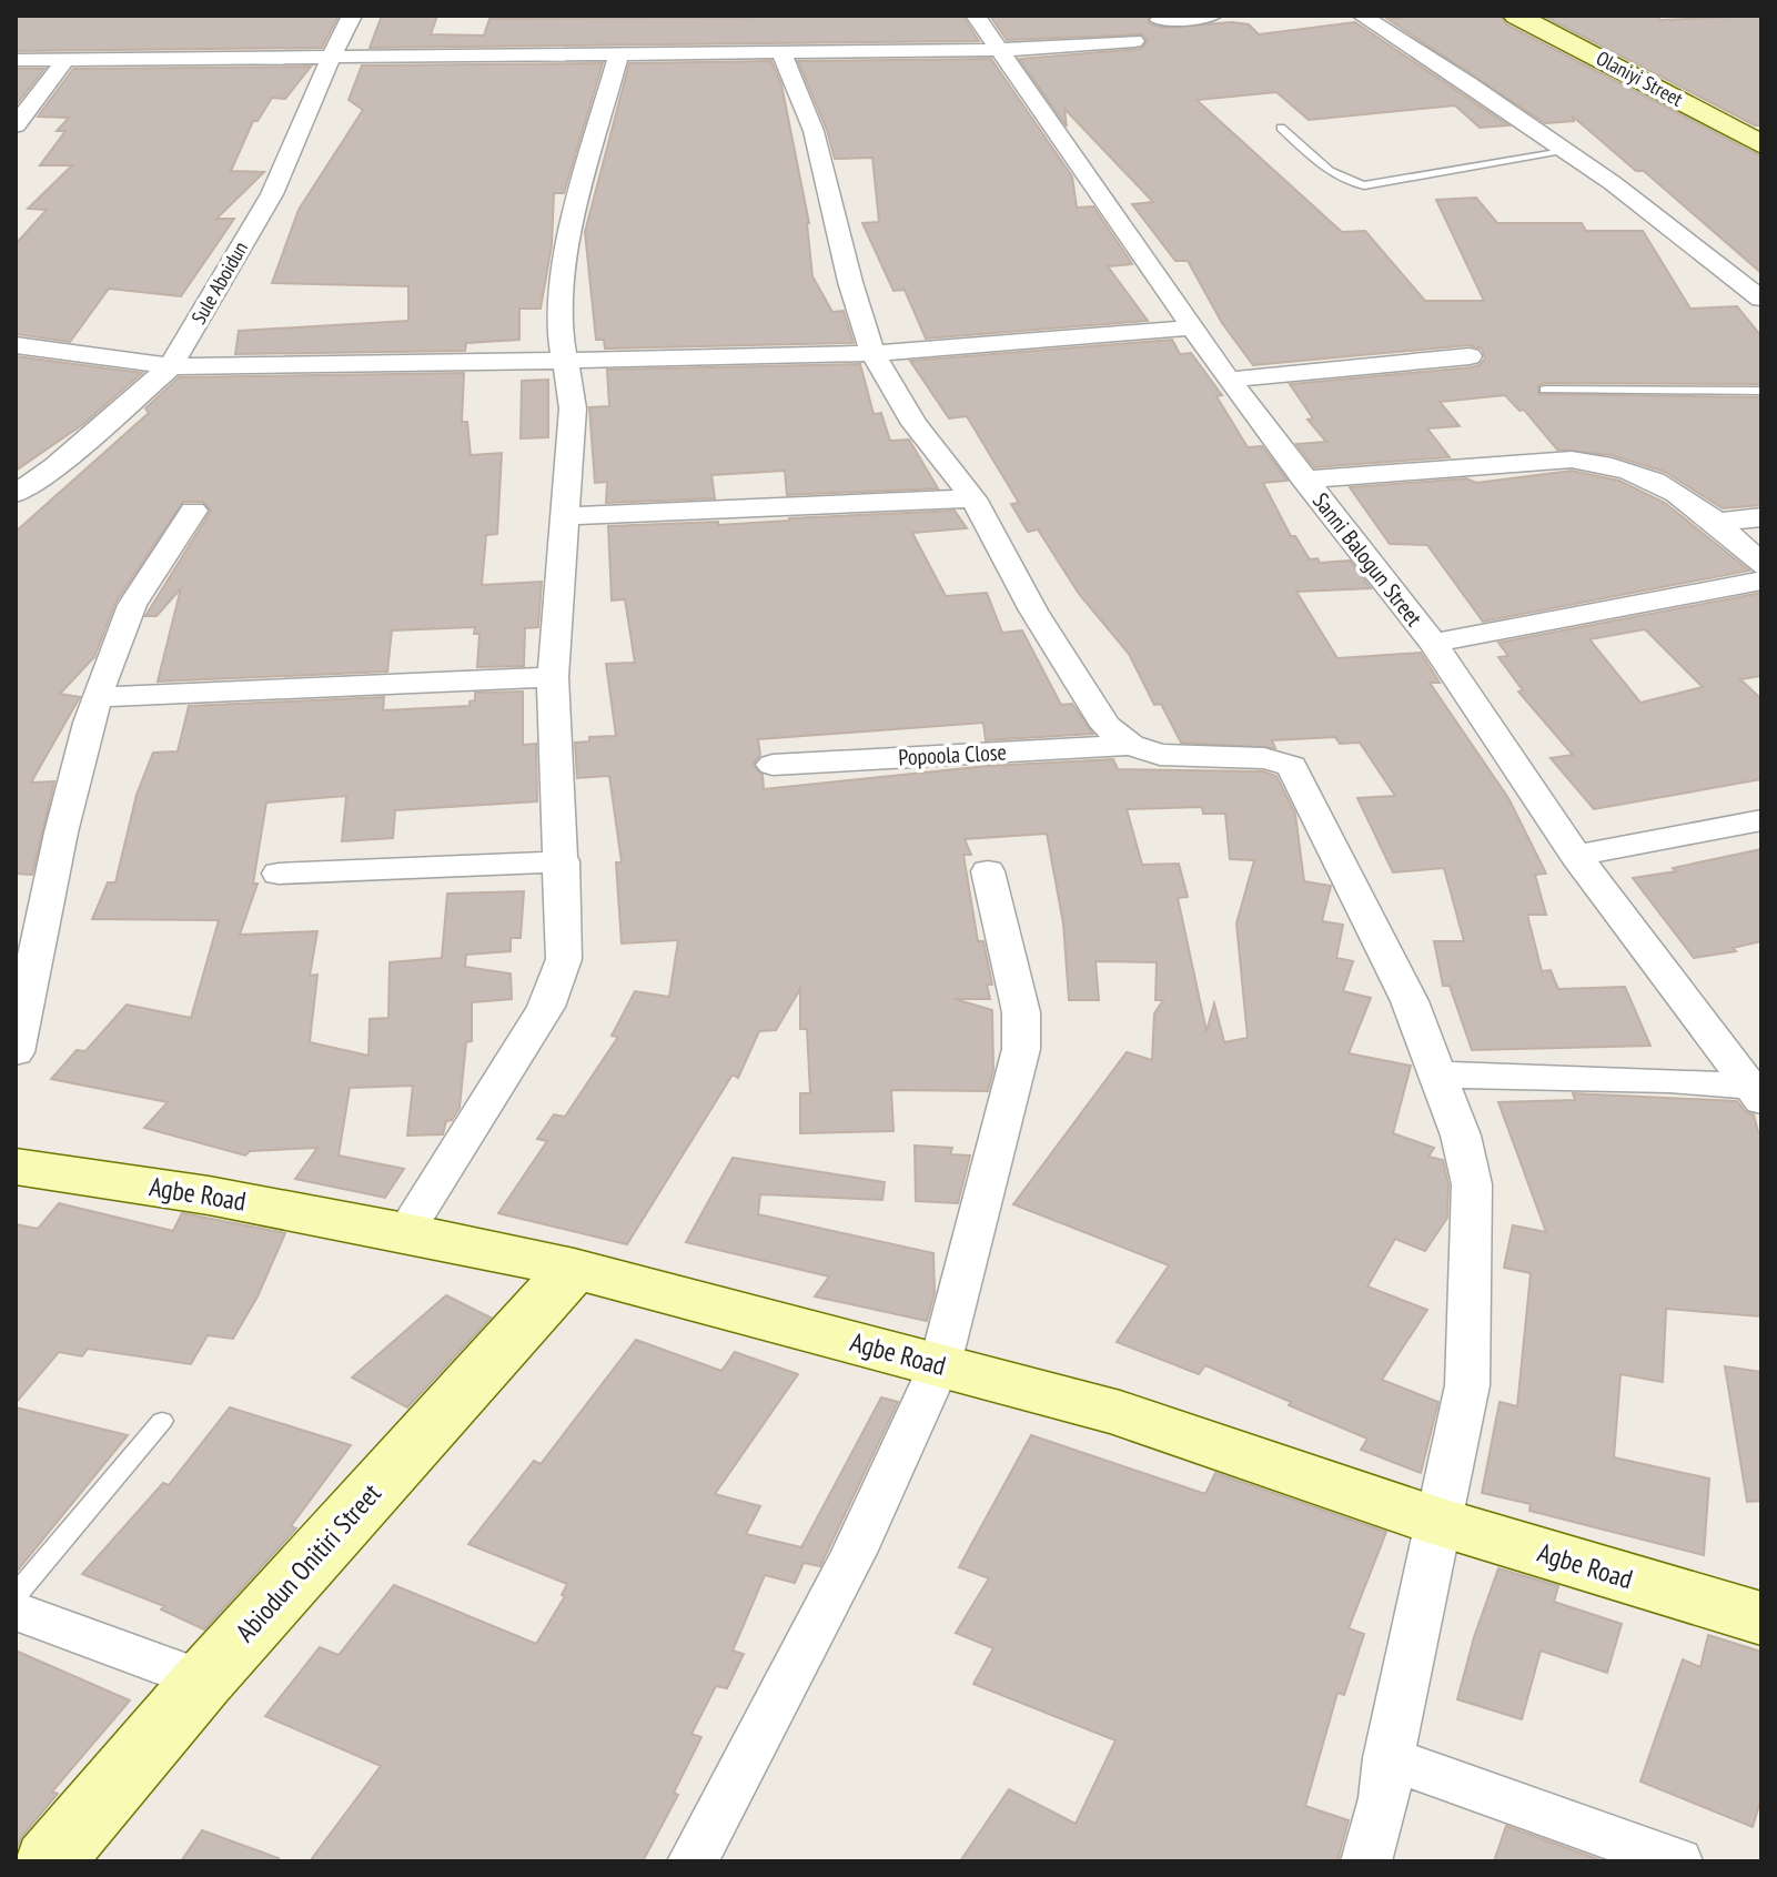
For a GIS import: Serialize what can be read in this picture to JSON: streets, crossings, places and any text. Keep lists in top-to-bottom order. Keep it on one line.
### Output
{"streets":{"street":["Olaniyi Street","Sule Aboidun","Sanni Balogun Street","Popoola Close","Agbe Road","Abiodun Onitiri Street"]},"crossings":[["Agbe Road","Abiodun Onitiri Street"]]}
